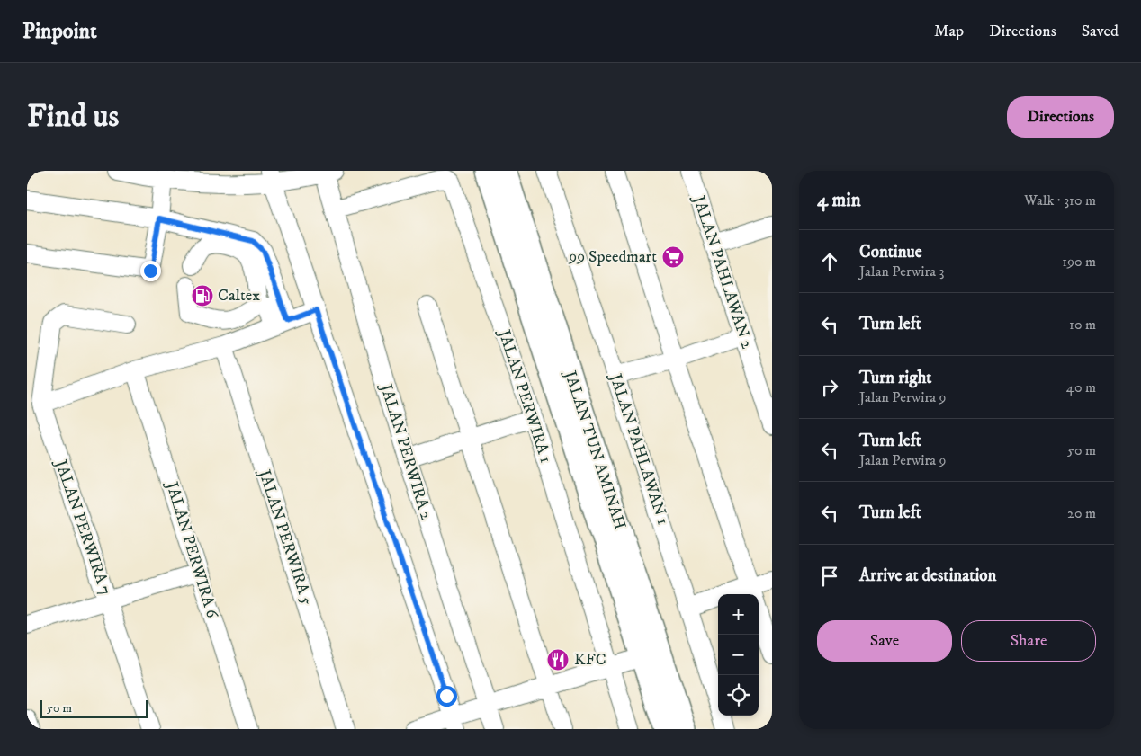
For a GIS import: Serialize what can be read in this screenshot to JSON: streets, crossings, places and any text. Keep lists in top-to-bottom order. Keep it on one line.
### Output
{"streets":{"main road":["JALAN TUN AMINAH"],"street":["JALAN PAHLAWAN 2","JALAN PERWIRA 1","JALAN PAHLAWAN 1","JALAN PERWIRA 2","JALAN PERWIRA 7","JALAN PERWIRA 5","JALAN PERWIRA 6"]},"crossings":[["JALAN PERWIRA 1","JALAN PERWIRA 2"]],"places":{"supermarket":["99 Speedmart"],"fuel station":["Caltex"],"restaurant":["KFC"]},"scale_bar":"50 m","page":{"header":"Pinpoint","nav":["Map","Directions","Saved"],"buttons":["Directions",["Save","Share"]],"title":"Find us","heading":["4 min","Walk · 310 m"],"list":[["Continue","Jalan Perwira 3","190 m"],["Turn left","10 m"],["Turn right","Jalan Perwira 9","40 m"],["Turn left","Jalan Perwira 9","50 m"],["Turn left","20 m"],"Arrive at destination"],"map_buttons":["+","−"],"scale":"50 m"}}
